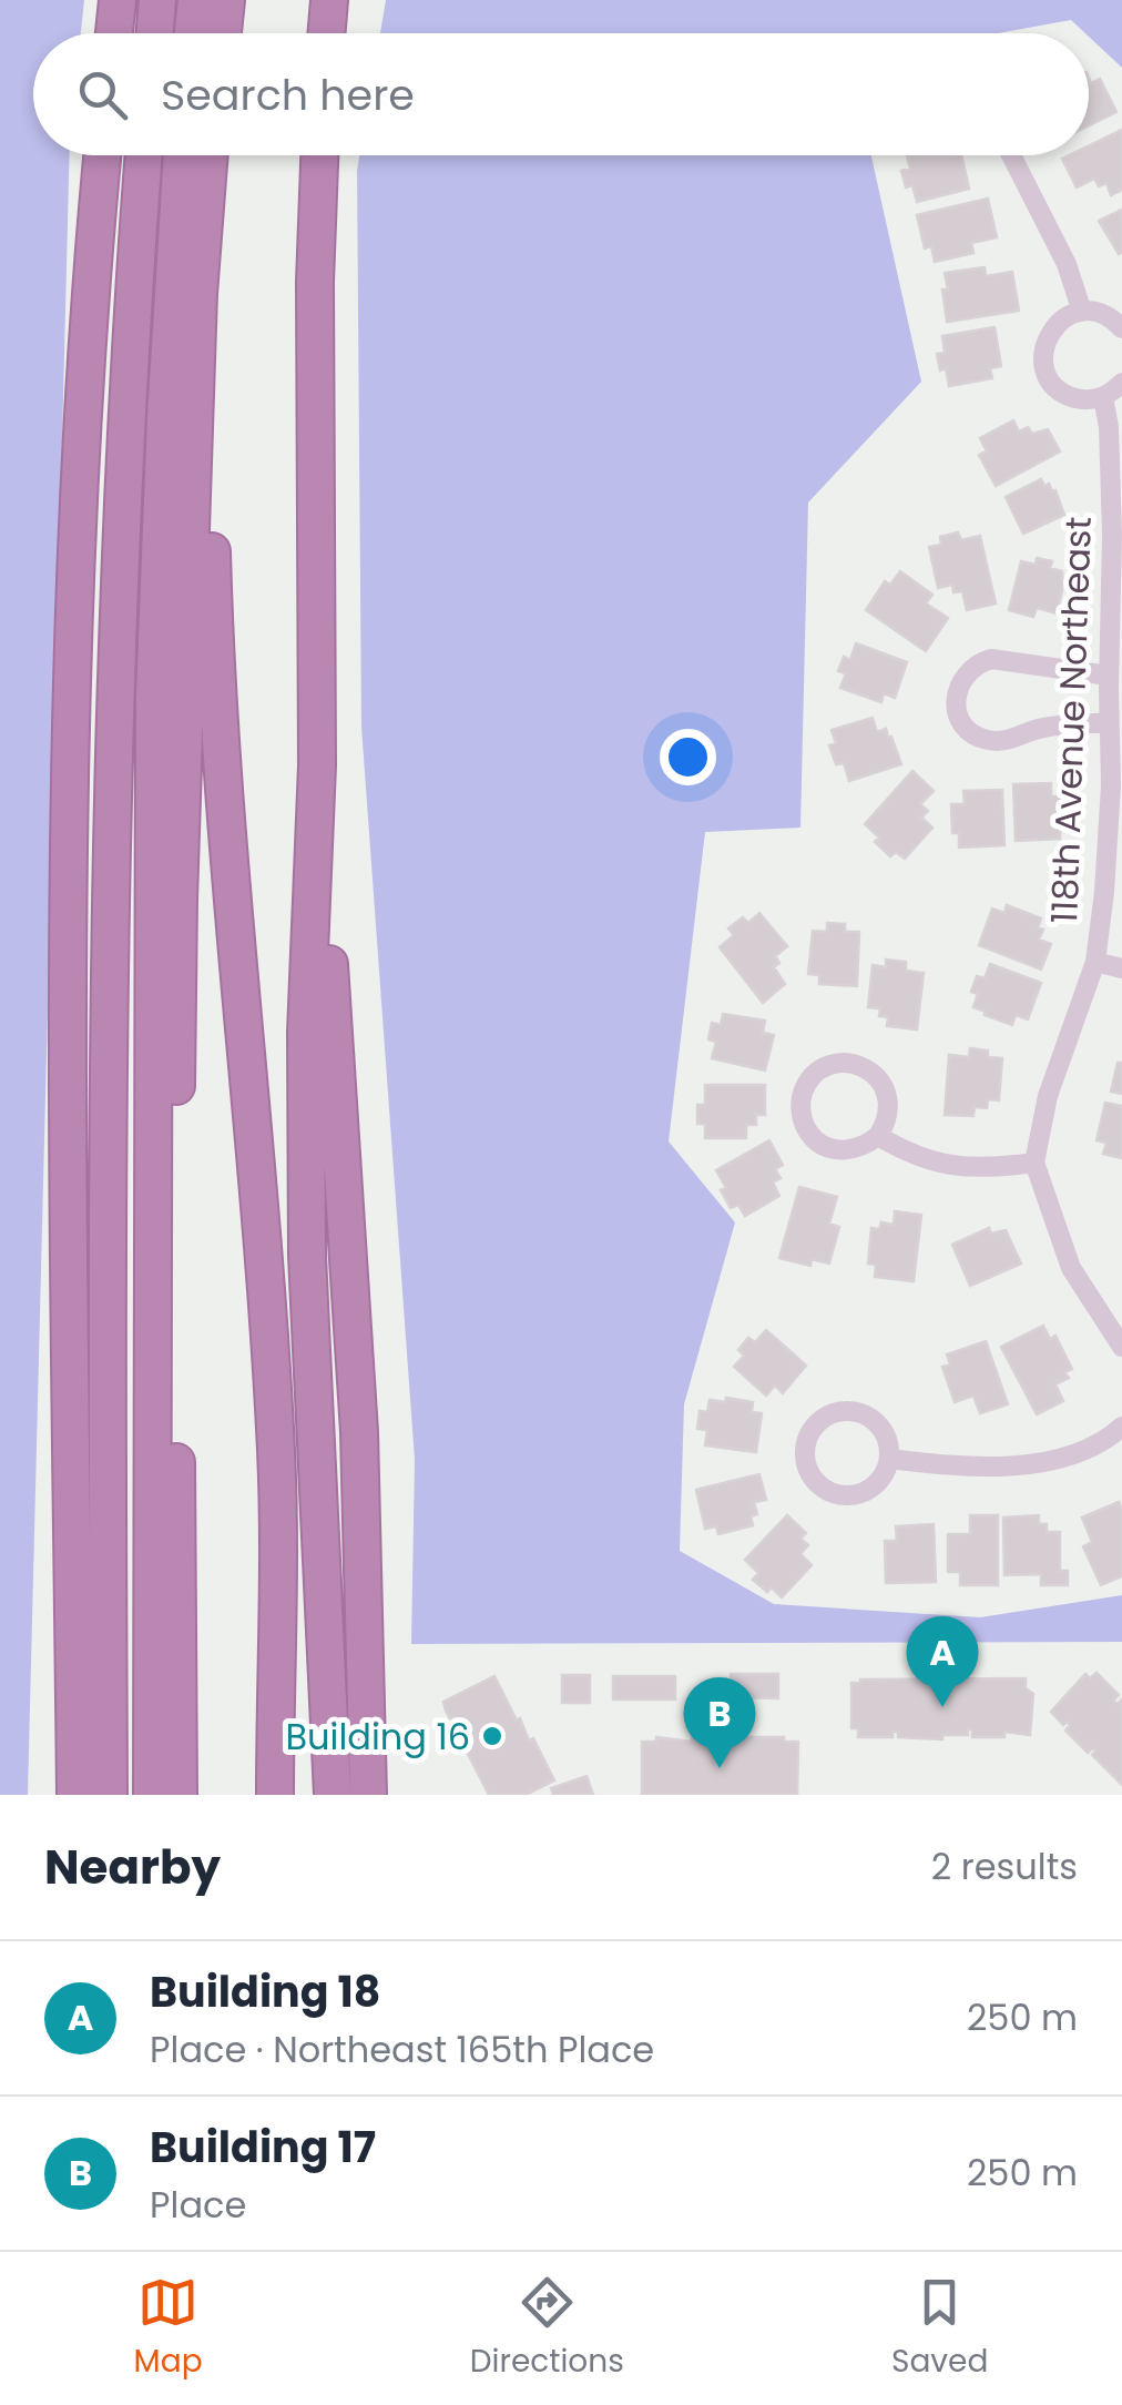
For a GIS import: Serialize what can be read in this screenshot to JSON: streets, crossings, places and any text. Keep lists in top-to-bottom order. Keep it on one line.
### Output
{"streets":{"street":["118th Avenue Northeast"]},"places":["Building 16"],"page":{"search":"Search here","pins":["A","B"],"heading":["Nearby","2 results"],"list":[{"mark":"A","name":"Building 18","note":"Place · Northeast 165th Place","value":"250 m"},{"mark":"B","name":"Building 17","note":"Place","value":"250 m"}],"nav":["Map","Directions","Saved"]}}
